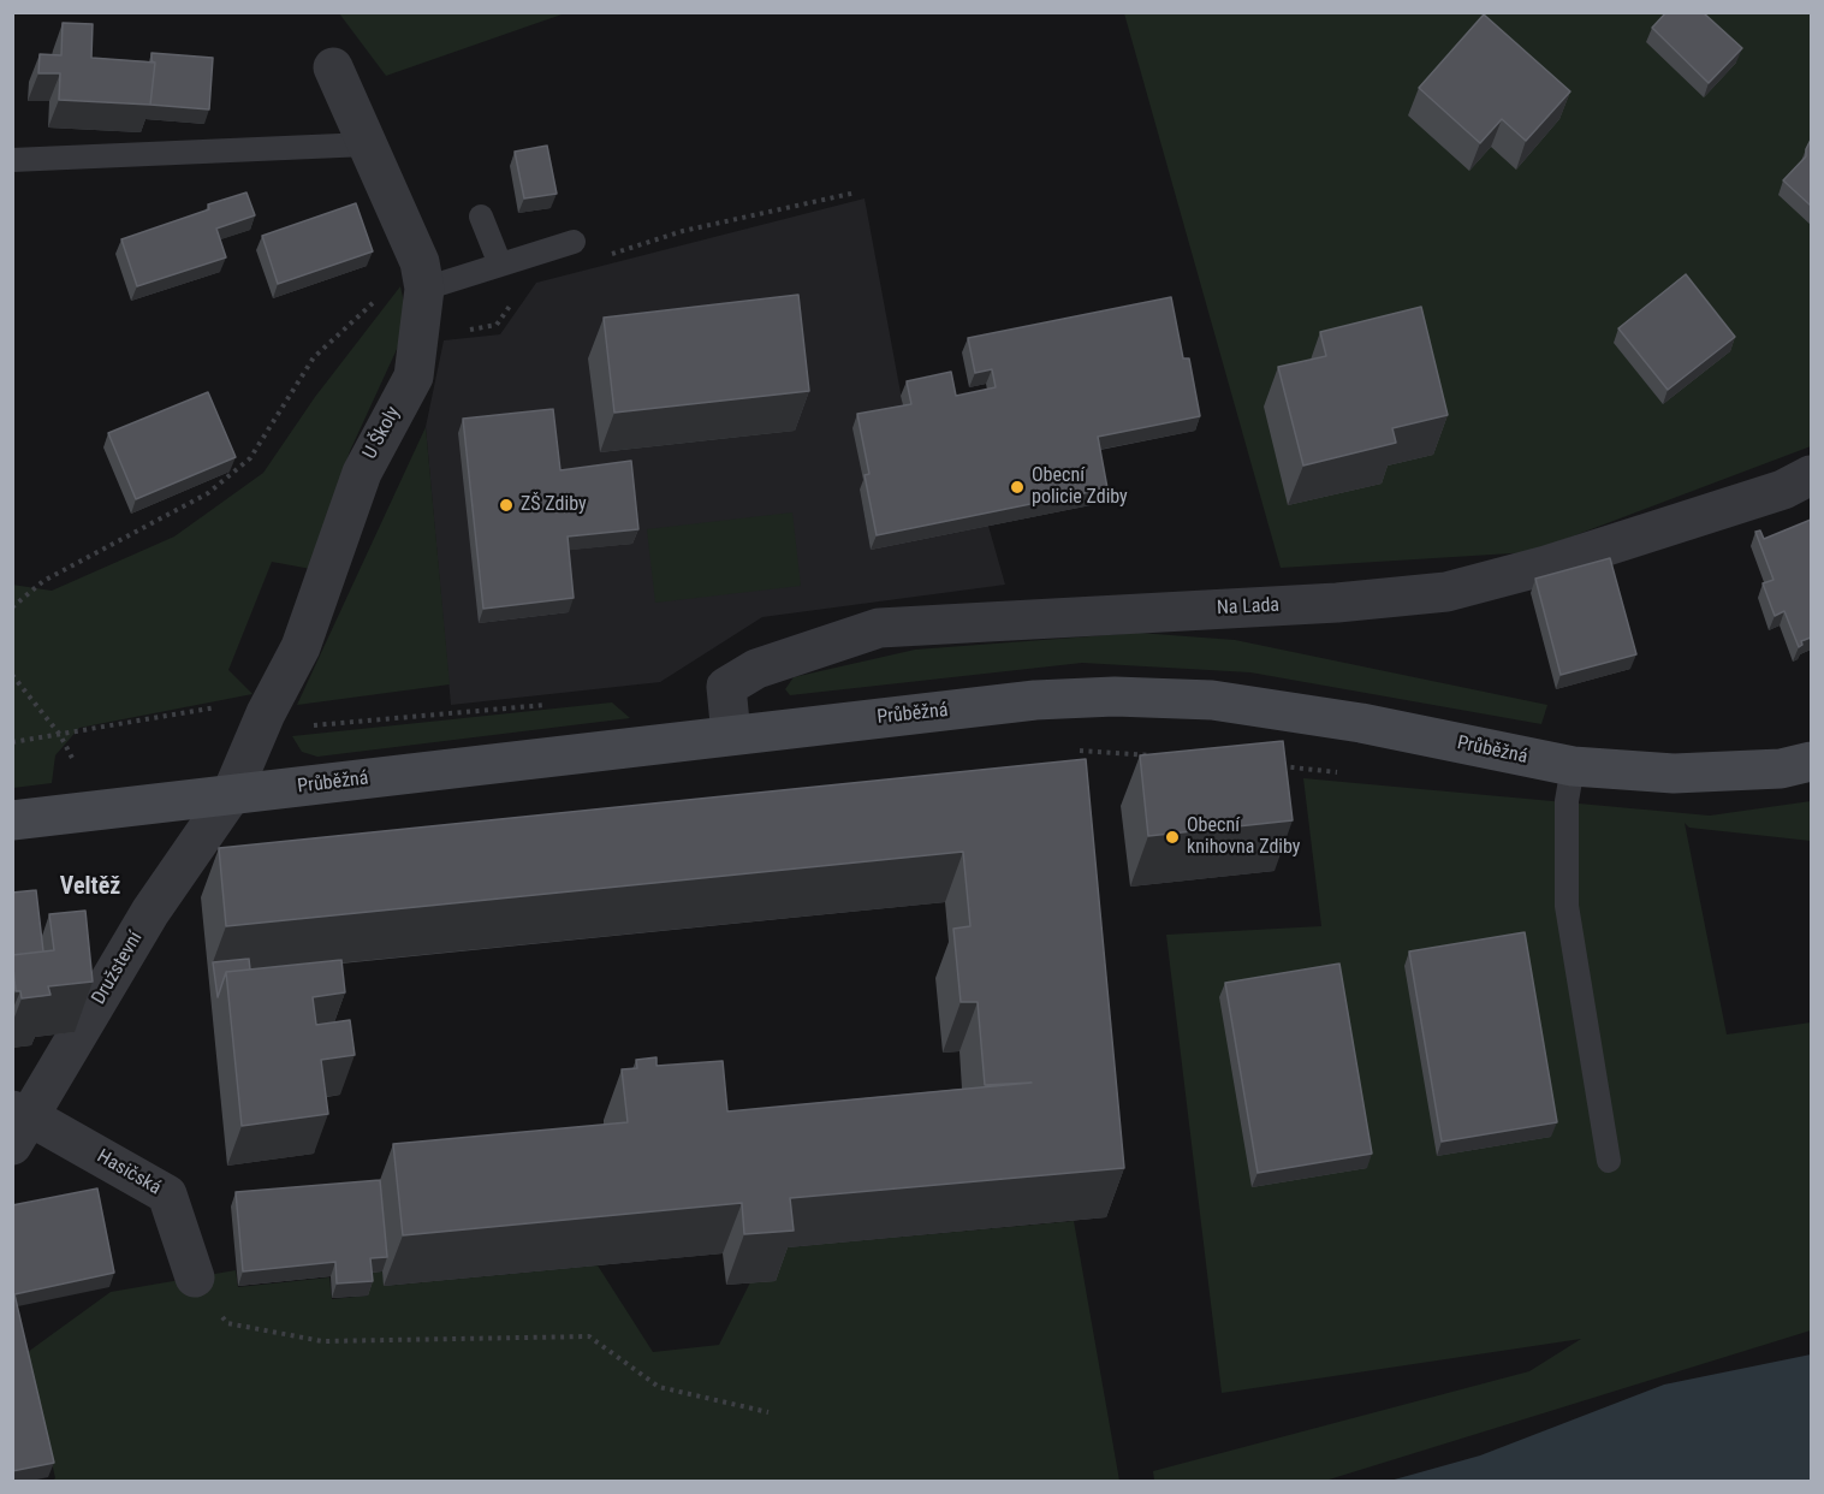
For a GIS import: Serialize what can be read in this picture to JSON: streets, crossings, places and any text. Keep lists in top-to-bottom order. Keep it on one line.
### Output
{"streets":{"street":["U Školy","Na Lada","Průběžná","Družstevní","Hasičská"]},"crossings":[["U Školy","Průběžná"],["U Školy","Družstevní"],["Na Lada","Průběžná"],["Průběžná","Družstevní"],["Družstevní","Hasičská"]],"districts":["Veltěž"],"places":["Obecní policie Zdiby","ZŠ Zdiby","Obecní knihovna Zdiby"]}
